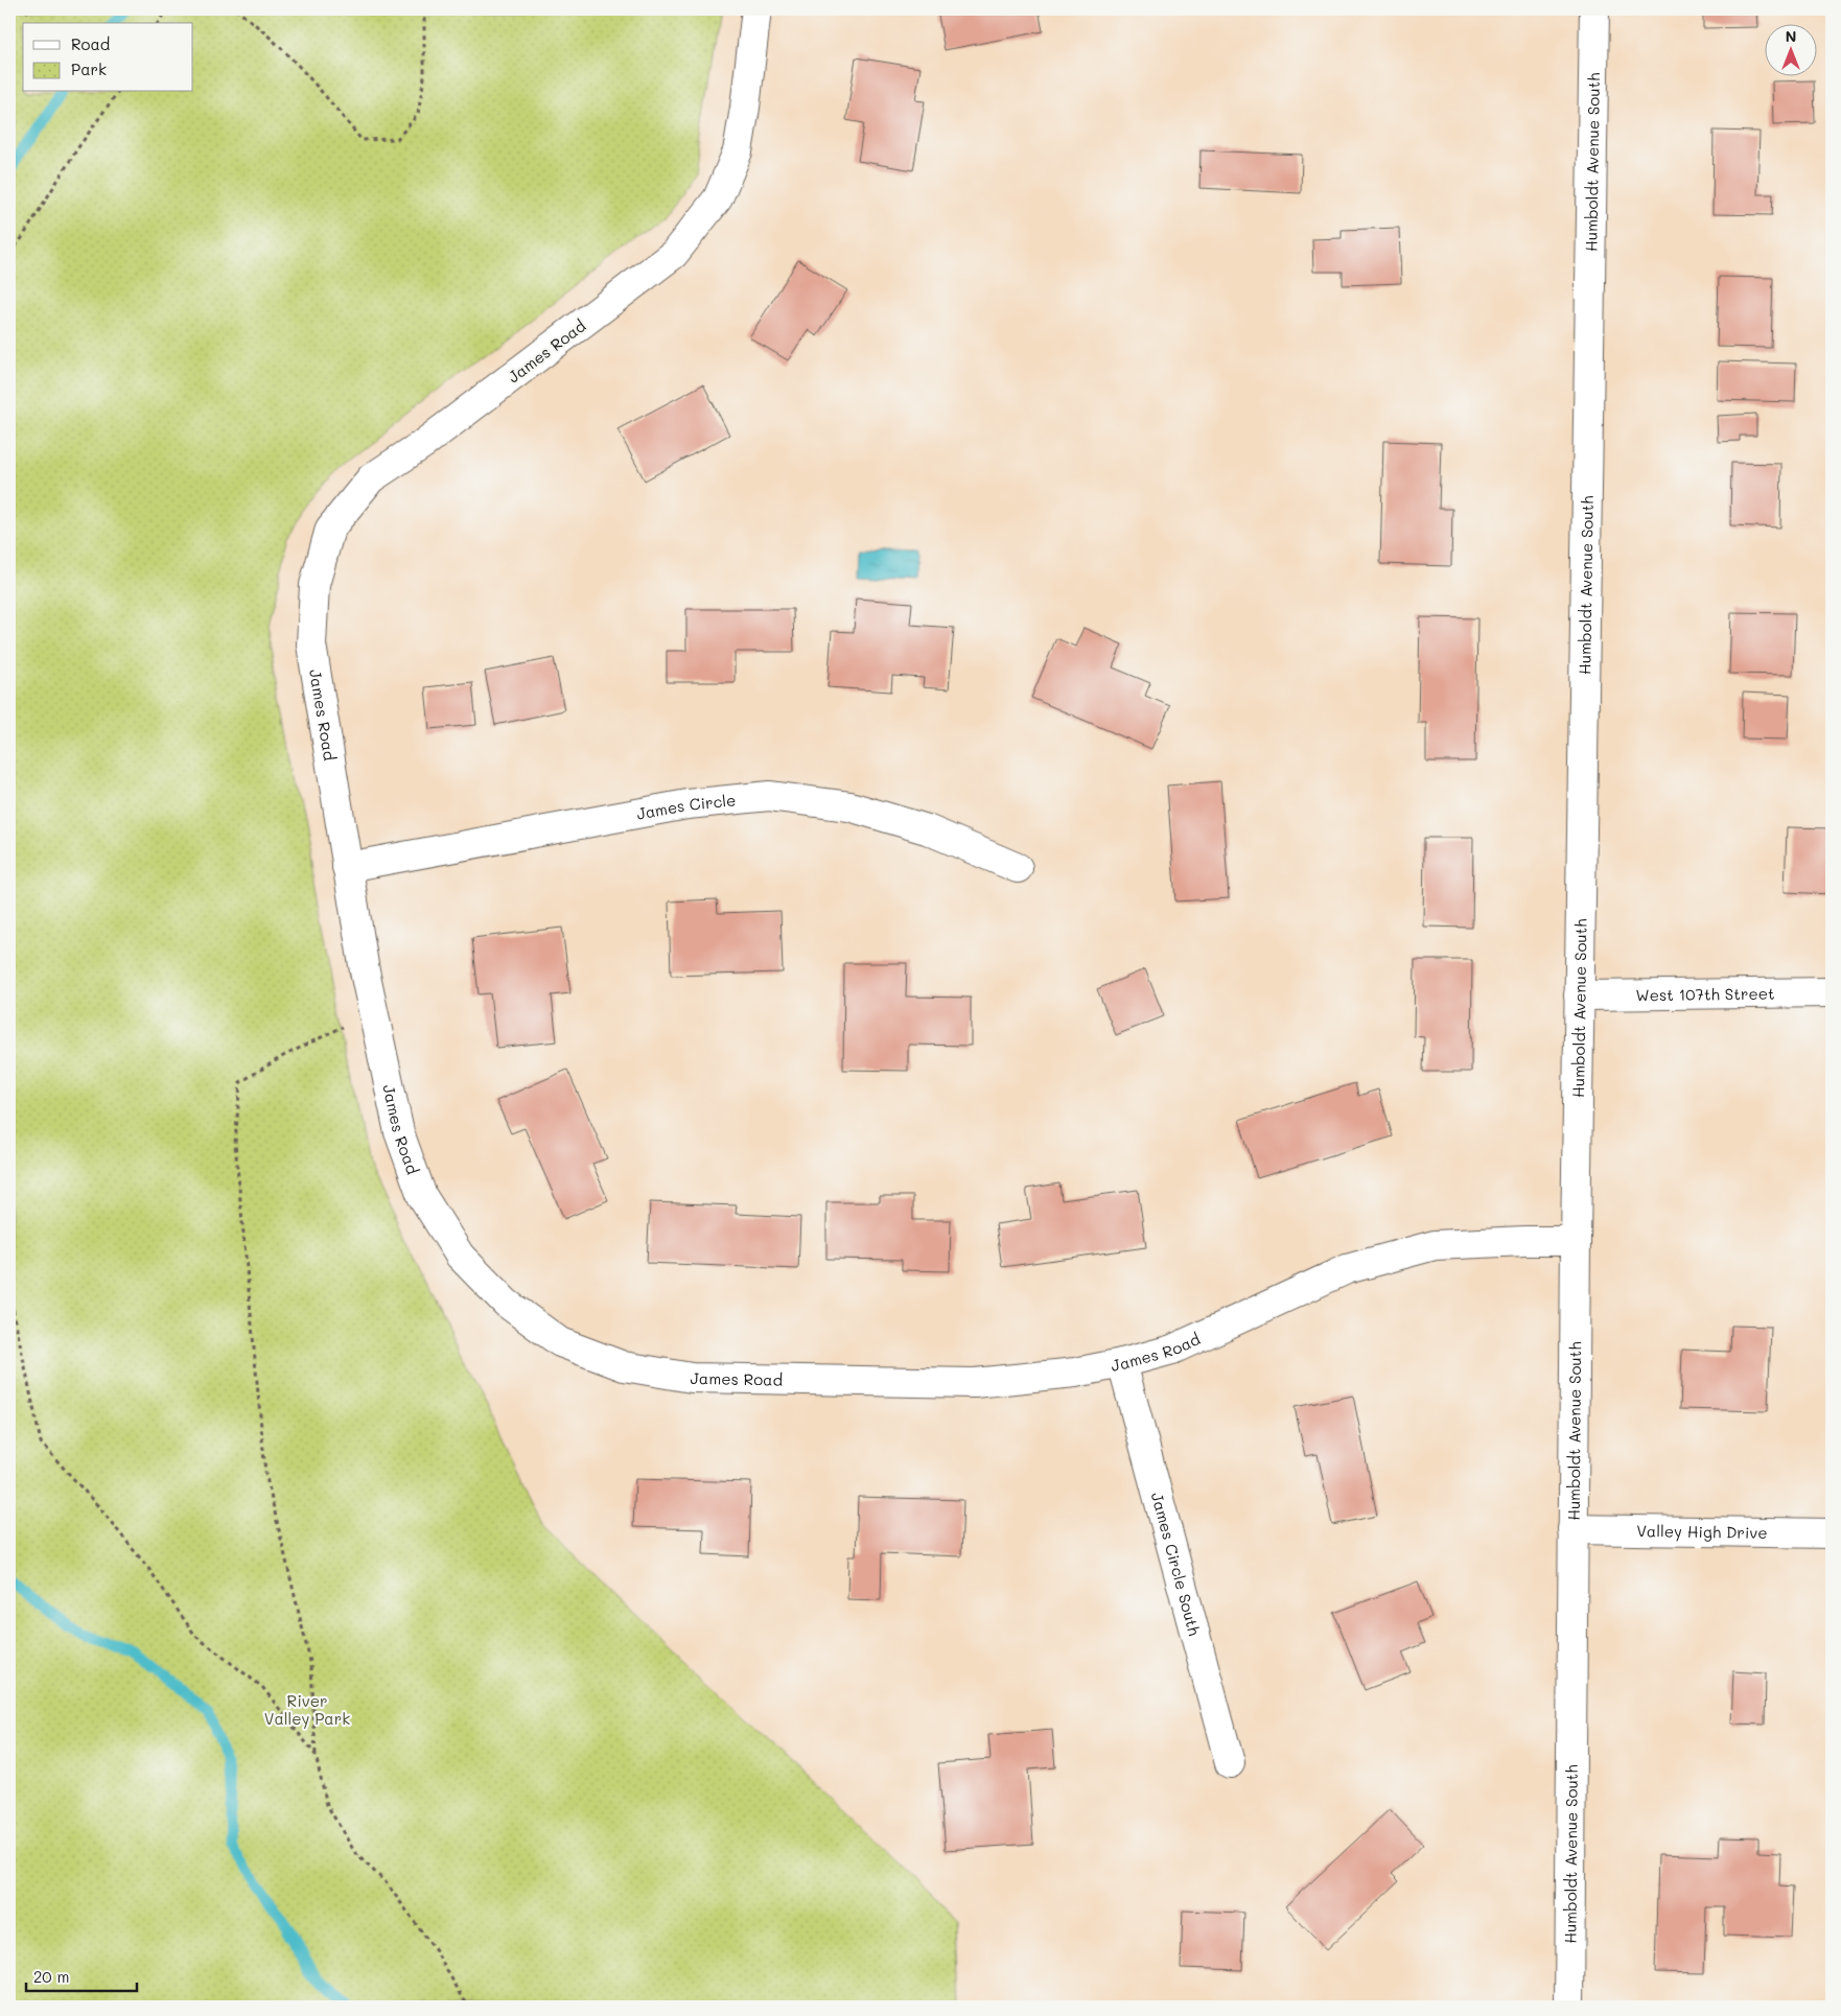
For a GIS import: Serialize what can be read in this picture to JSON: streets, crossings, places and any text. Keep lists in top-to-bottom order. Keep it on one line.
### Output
{"streets":{"street":["Humboldt Avenue South","James Road","James Circle","West 107th Street","Valley High Drive","James Circle South"]},"crossings":[["Humboldt Avenue South","James Road"],["Humboldt Avenue South","West 107th Street"],["Humboldt Avenue South","Valley High Drive"],["James Road","James Circle"],["James Road","James Circle South"]],"parks":["River Valley Park"],"legend":["Road","Park"],"scale_bar":"20 m","north":"top"}
